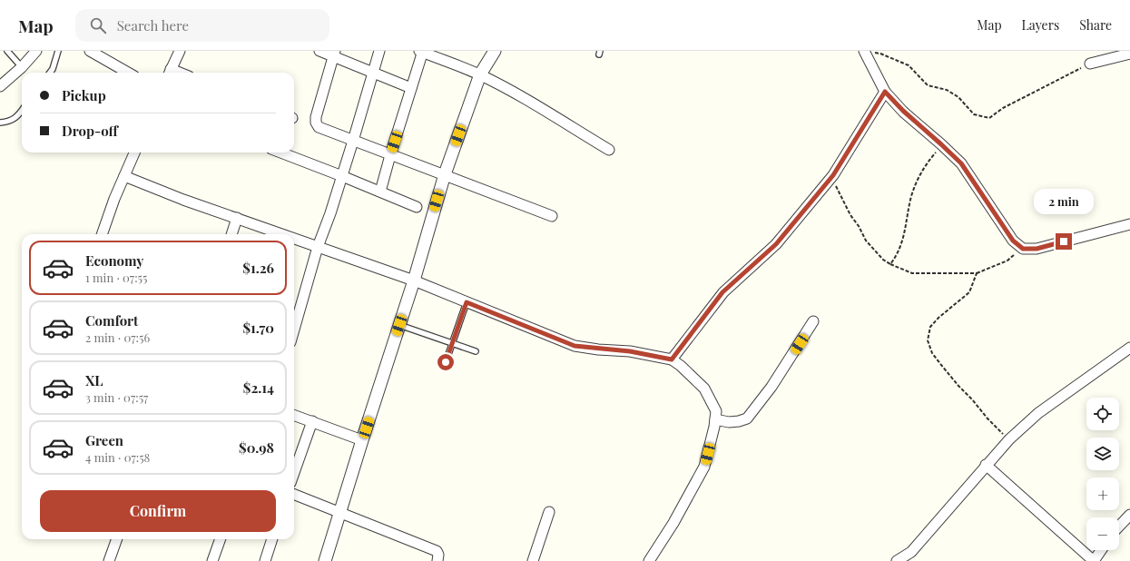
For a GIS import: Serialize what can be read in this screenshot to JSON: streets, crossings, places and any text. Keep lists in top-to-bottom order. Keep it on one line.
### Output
{"page":{"header":"Map","search":"Search here","nav":["Map","Layers","Share"],"banner":["Pickup","Drop-off"],"bubble":"2 min","list":[{"name":"Economy","note":"1 min · 07:55","value":"$1.26"},{"name":"Comfort","note":"2 min · 07:56","value":"$1.70"},{"name":"XL","note":"3 min · 07:57","value":"$2.14"},{"name":"Green","note":"4 min · 07:58","value":"$0.98"}],"map_buttons":["+","−"],"buttons":"Confirm"}}
